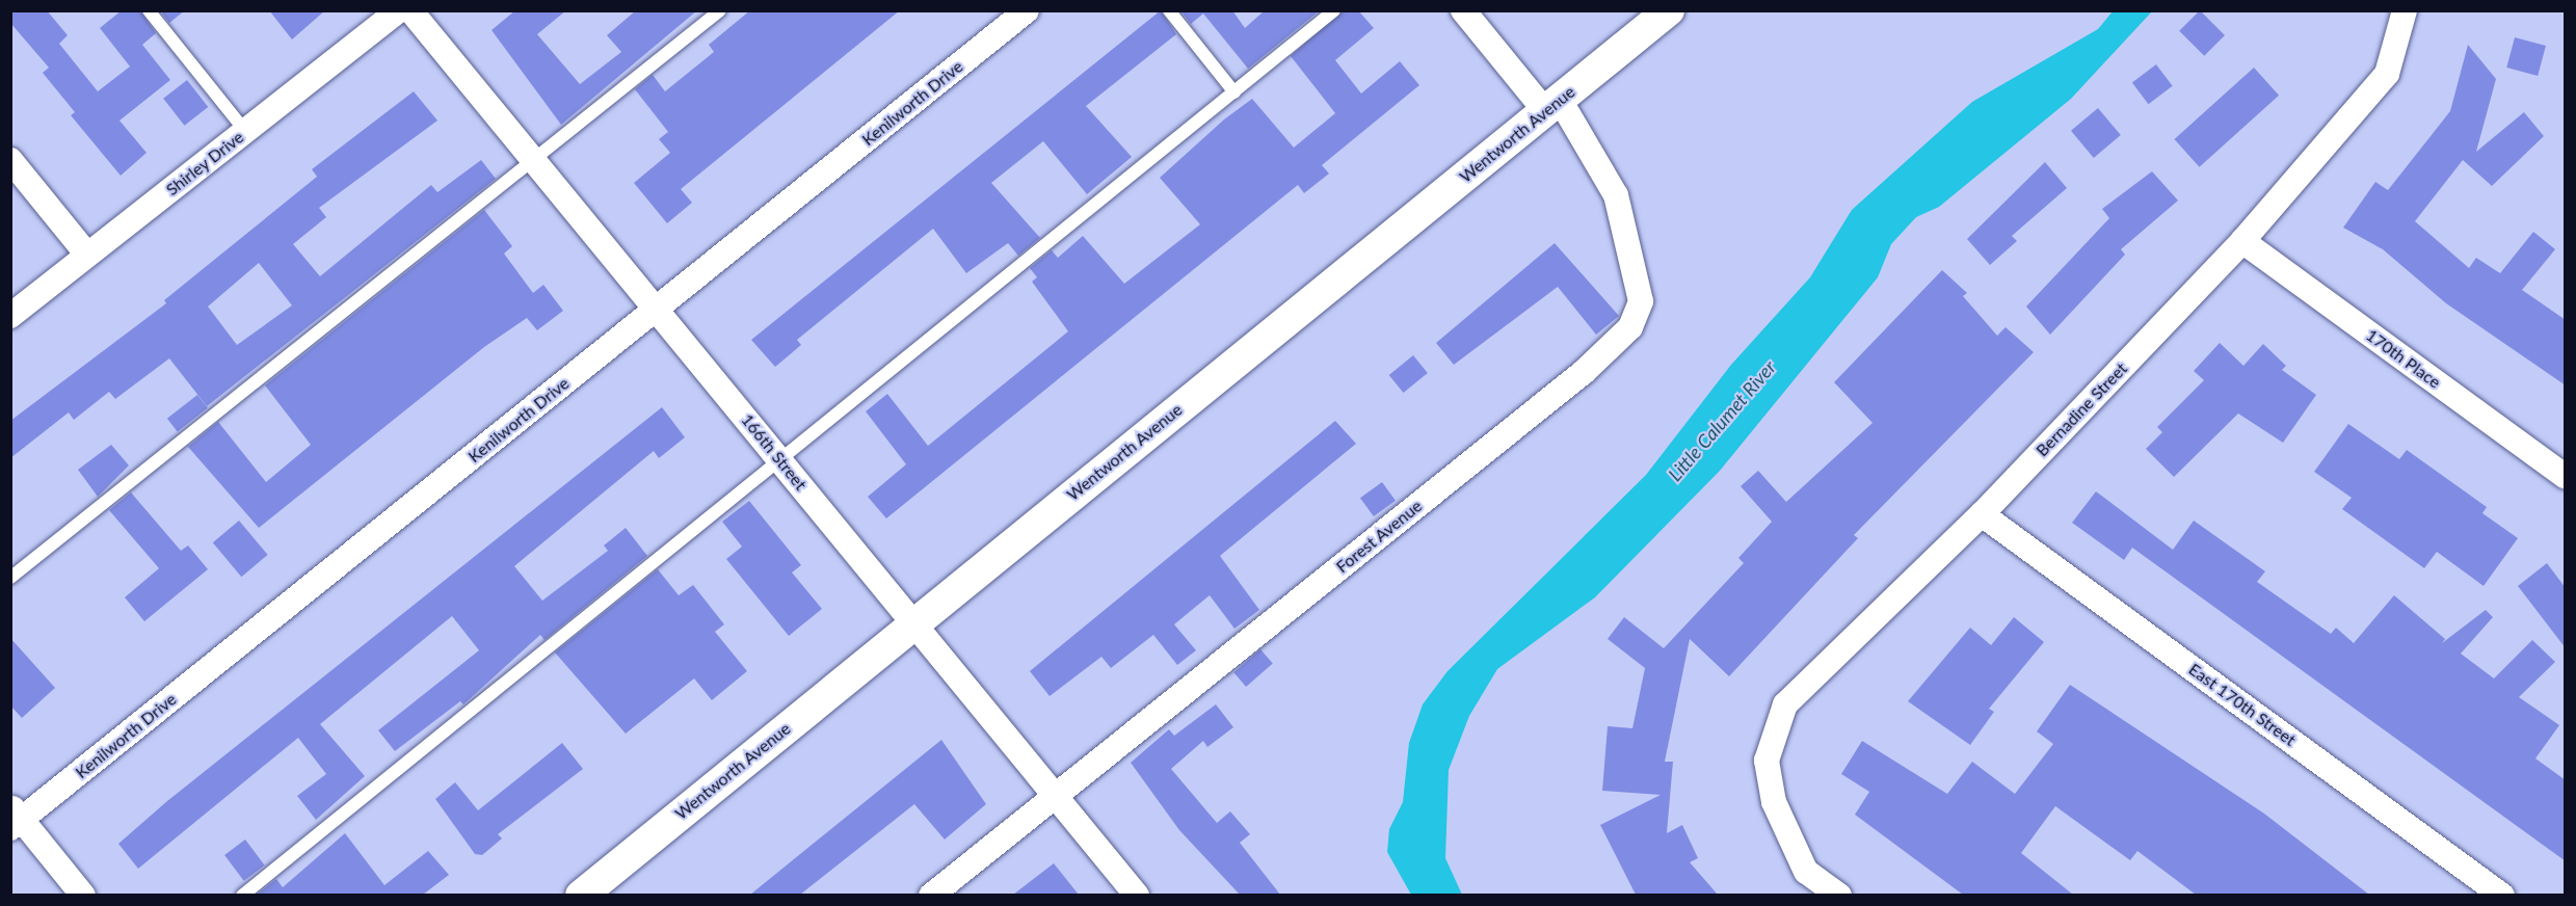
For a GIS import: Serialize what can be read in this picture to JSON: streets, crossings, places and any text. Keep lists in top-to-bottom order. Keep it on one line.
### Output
{"streets":{"street":["Kenilworth Drive","Wentworth Avenue","Shirley Drive","170th Place","Bernadine Street","166th Street","Forest Avenue","East 170th Street"]},"crossings":[["Kenilworth Drive","166th Street"],["Wentworth Avenue","166th Street"],["Wentworth Avenue","Forest Avenue"],["170th Place","Bernadine Street"],["Bernadine Street","East 170th Street"],["166th Street","Forest Avenue"]],"water":["Little Calumet River"]}
